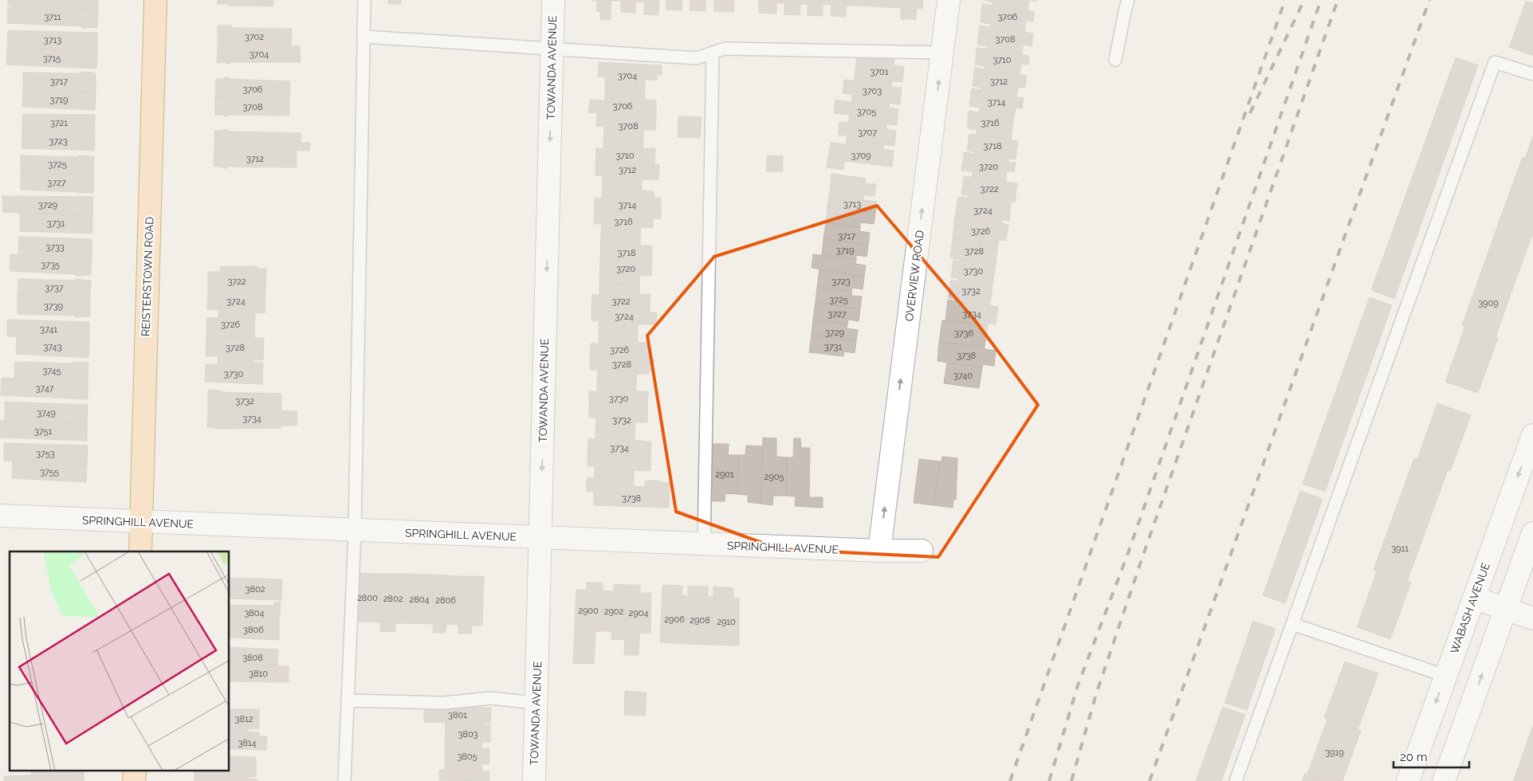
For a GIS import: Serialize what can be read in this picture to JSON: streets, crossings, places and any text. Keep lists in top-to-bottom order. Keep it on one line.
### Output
{"streets":{"main road":["REISTERSTOWN ROAD"],"street":["TOWANDA AVENUE","OVERVIEW ROAD","SPRINGHILL AVENUE","WABASH AVENUE"]},"crossings":[["TOWANDA AVENUE","SPRINGHILL AVENUE"],["OVERVIEW ROAD","SPRINGHILL AVENUE"],["REISTERSTOWN ROAD","SPRINGHILL AVENUE"]],"one_way":["TOWANDA AVENUE","OVERVIEW ROAD"],"house_numbers":["3711","3706","3702","3708","3713","3704","3715","3710","3701","3704","3717","3712","3706","3703","3719","3714","3706","3708","3705","3721","3716","3708","3707","3723","3718","3710","3709","3712","3725","3720","3712","3727","3722","3713","3729","3714","3724","3716","3731","3726","3717","3733","3719","3728","3718","3735","3720","3730","3722","3723","3737","3732","3725","3724","3722","3909","3739","3727","3734","3724","3726","3741","3729","3736","3743","3731","3728","3726","3738","3728","3745","3730","3740","3747","3730","3732","3749","3734","3732","3751","3734","3753","3755","2901","2905","3738","3911","3802","2800","2802","2804","2806","2900","2902","3804","2904","2906","2908","2910","3806","3808","3810","3801","3812","3803","3814","3919","3805"],"scale_bar":"20 m"}
